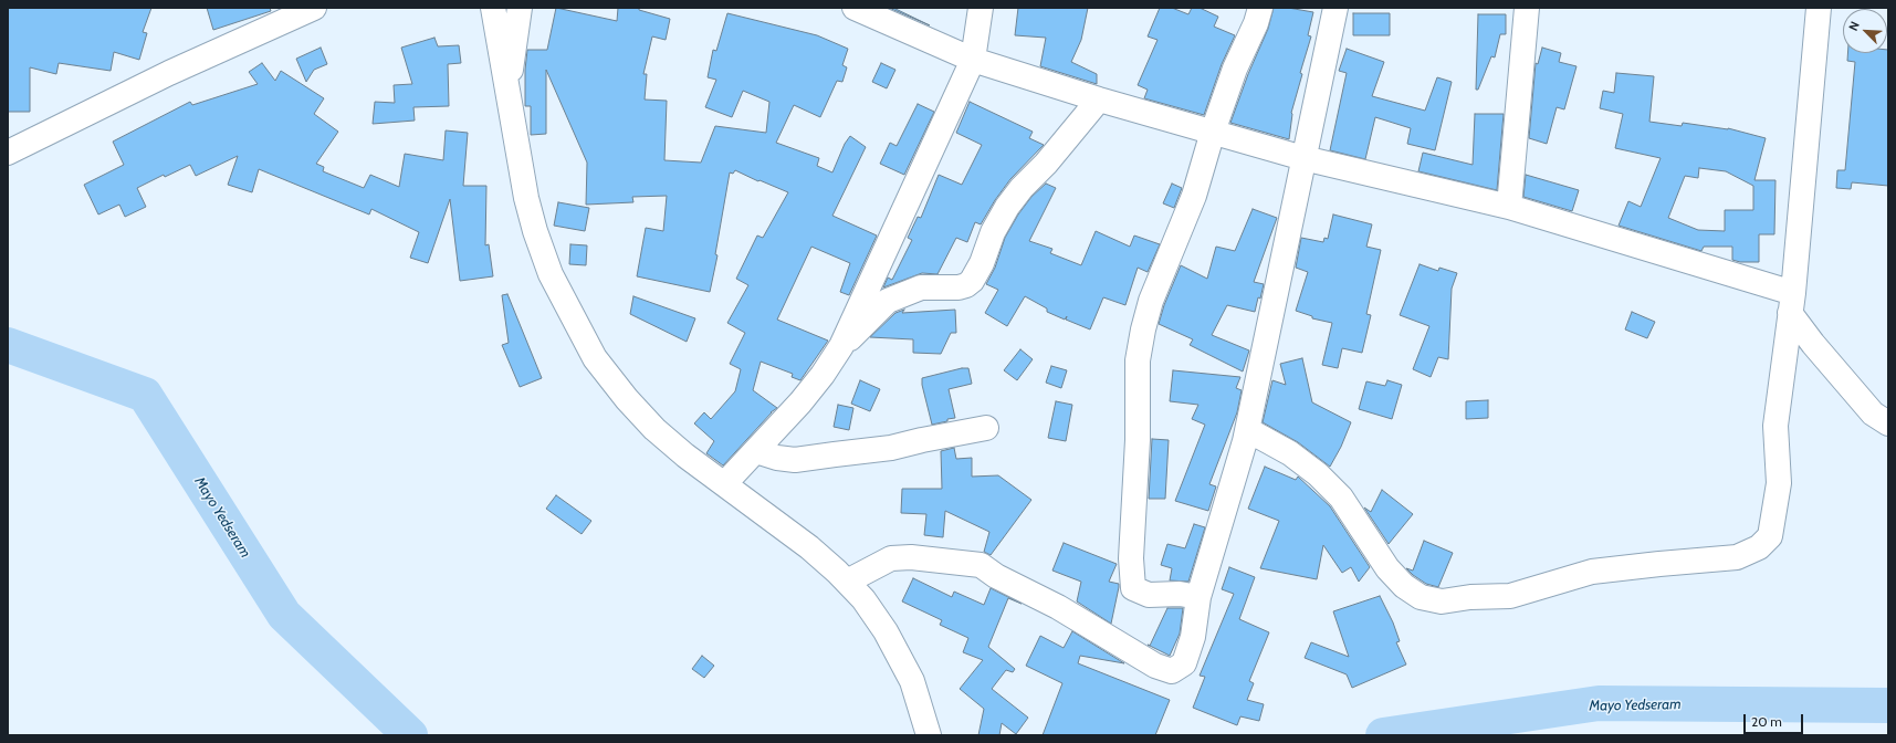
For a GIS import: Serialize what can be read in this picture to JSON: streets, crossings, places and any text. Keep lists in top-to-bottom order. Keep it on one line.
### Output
{"water":["Mayo Yedseram"],"scale_bar":"20 m","north":"top left"}
